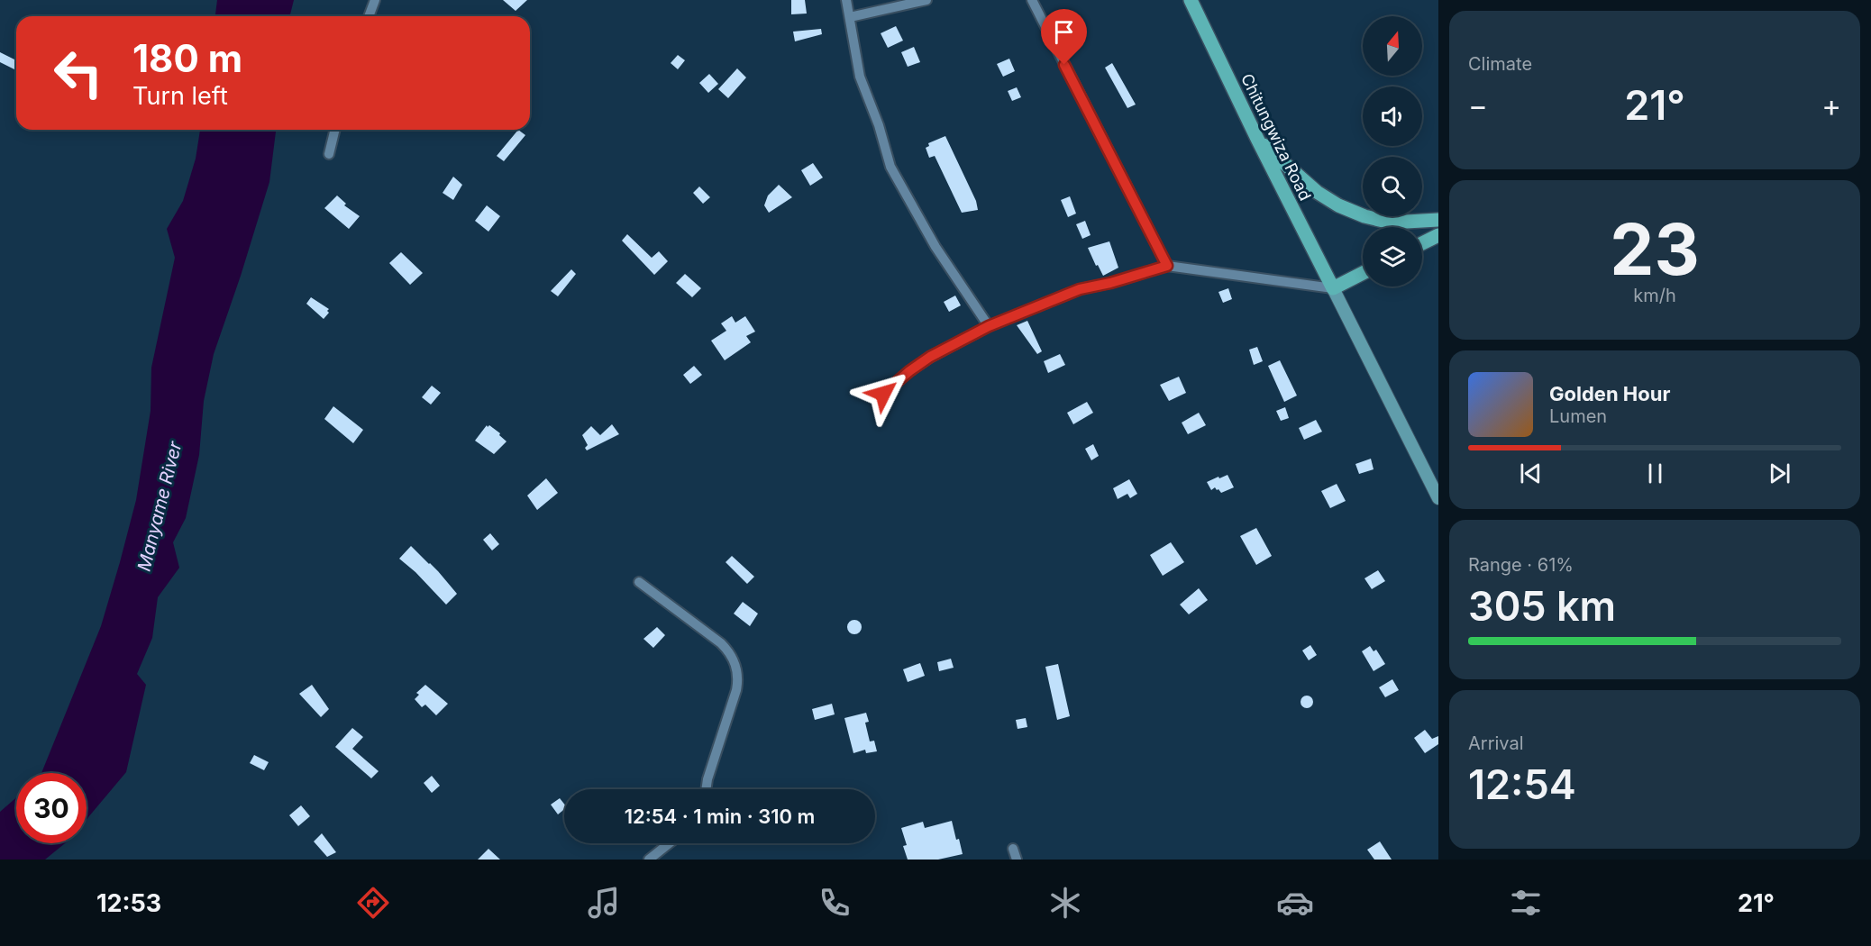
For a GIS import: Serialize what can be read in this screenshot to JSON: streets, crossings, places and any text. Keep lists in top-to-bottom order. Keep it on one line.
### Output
{"streets":{"main road":["Chitungwiza Road"]},"water":["Manyame River"],"north":"top","page":{"tile":["Climate",["23","km/h"],["Range · 61%","305 km"],["Arrival","12:54"]],"turn":["180 m","Turn left"],"heat":["−","21°","+"],"song":["Golden Hour","Lumen"],"limit":"30","trip":"12:54 · 1 min · 310 m","tabs":["12:53","21°"]}}
